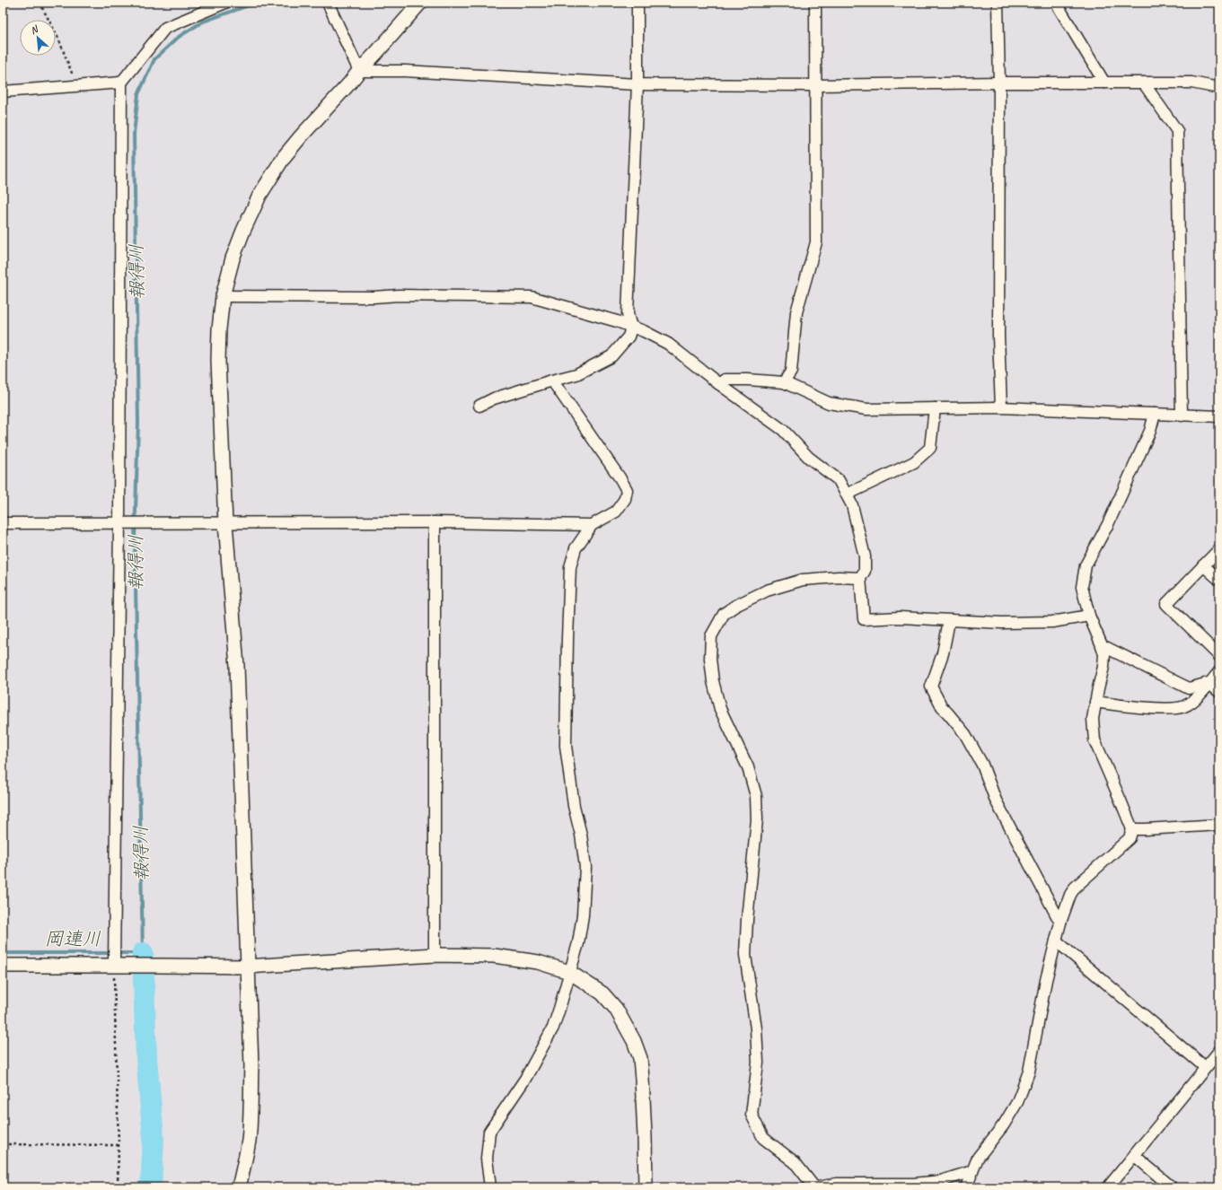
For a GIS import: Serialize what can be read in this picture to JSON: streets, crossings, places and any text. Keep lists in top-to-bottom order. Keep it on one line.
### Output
{"water":["報得川","岡連川"],"north":"top left"}
